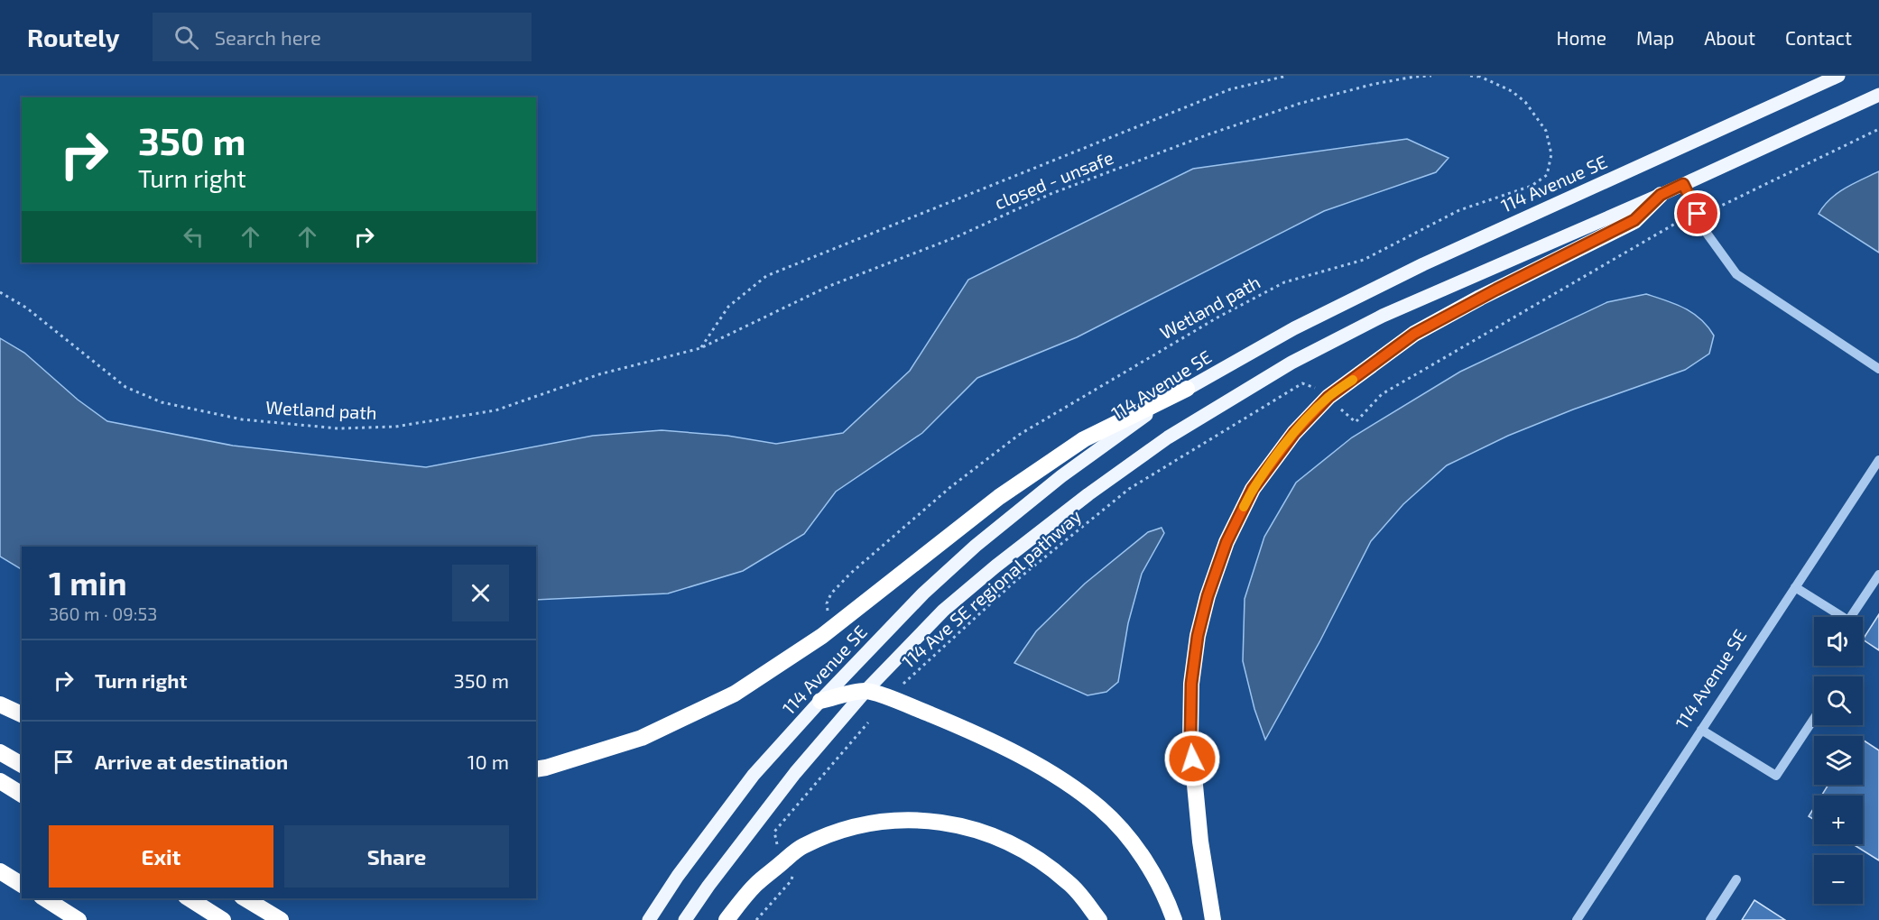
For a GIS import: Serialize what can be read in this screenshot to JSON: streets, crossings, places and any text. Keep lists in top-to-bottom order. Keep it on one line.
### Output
{"streets":{"main road":["114 Avenue SE"],"path":["closed - unsafe","Wetland path","114 Ave SE regional pathway"]},"crossings":[["closed - unsafe","Wetland path"]],"page":{"header":"Routely","search":"Search here","nav":["Home","Map","About","Contact"],"turn":["350 m","Turn right"],"heading":["1 min","360 m · 09:53"],"map_buttons":["+","−"],"list":[{"name":"Turn right","value":"350 m"},{"name":"Arrive at destination","value":"10 m"}],"buttons":["Exit","Share"]}}
